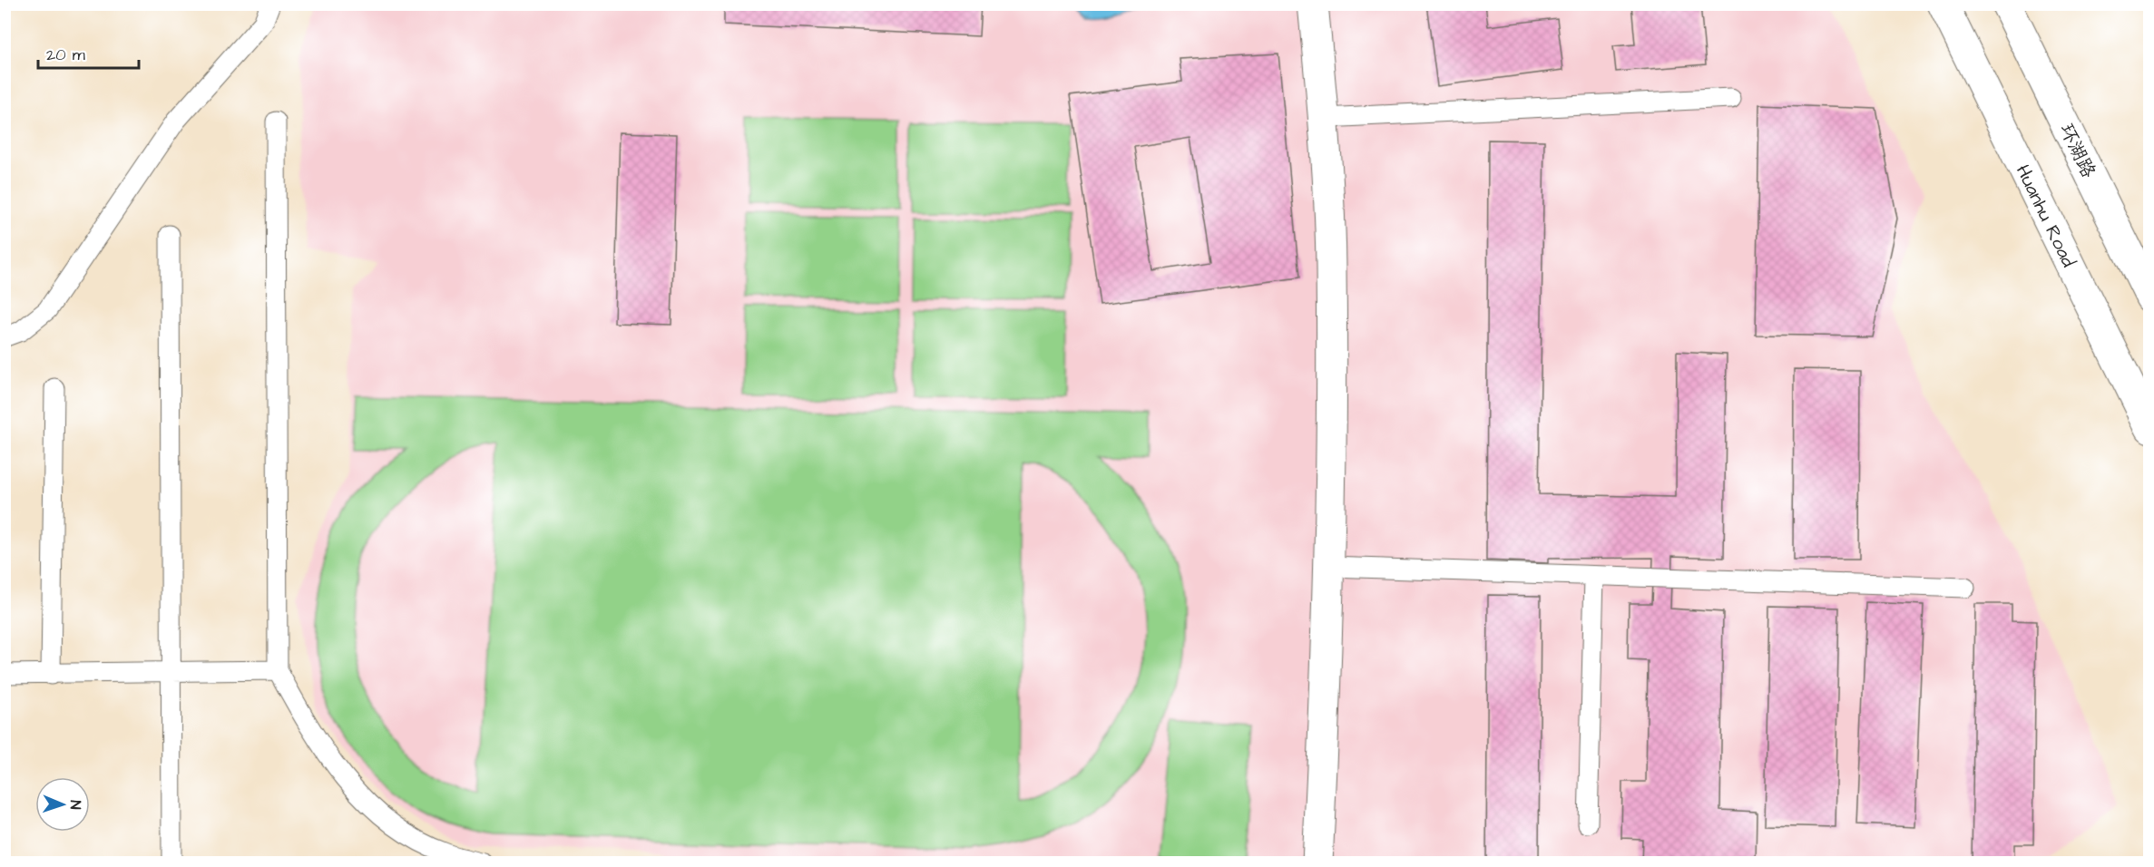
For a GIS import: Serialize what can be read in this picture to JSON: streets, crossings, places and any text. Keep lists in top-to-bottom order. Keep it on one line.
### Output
{"streets":{"street":["环湖路","Huanhu Road"]},"scale_bar":"20 m","north":"right"}
